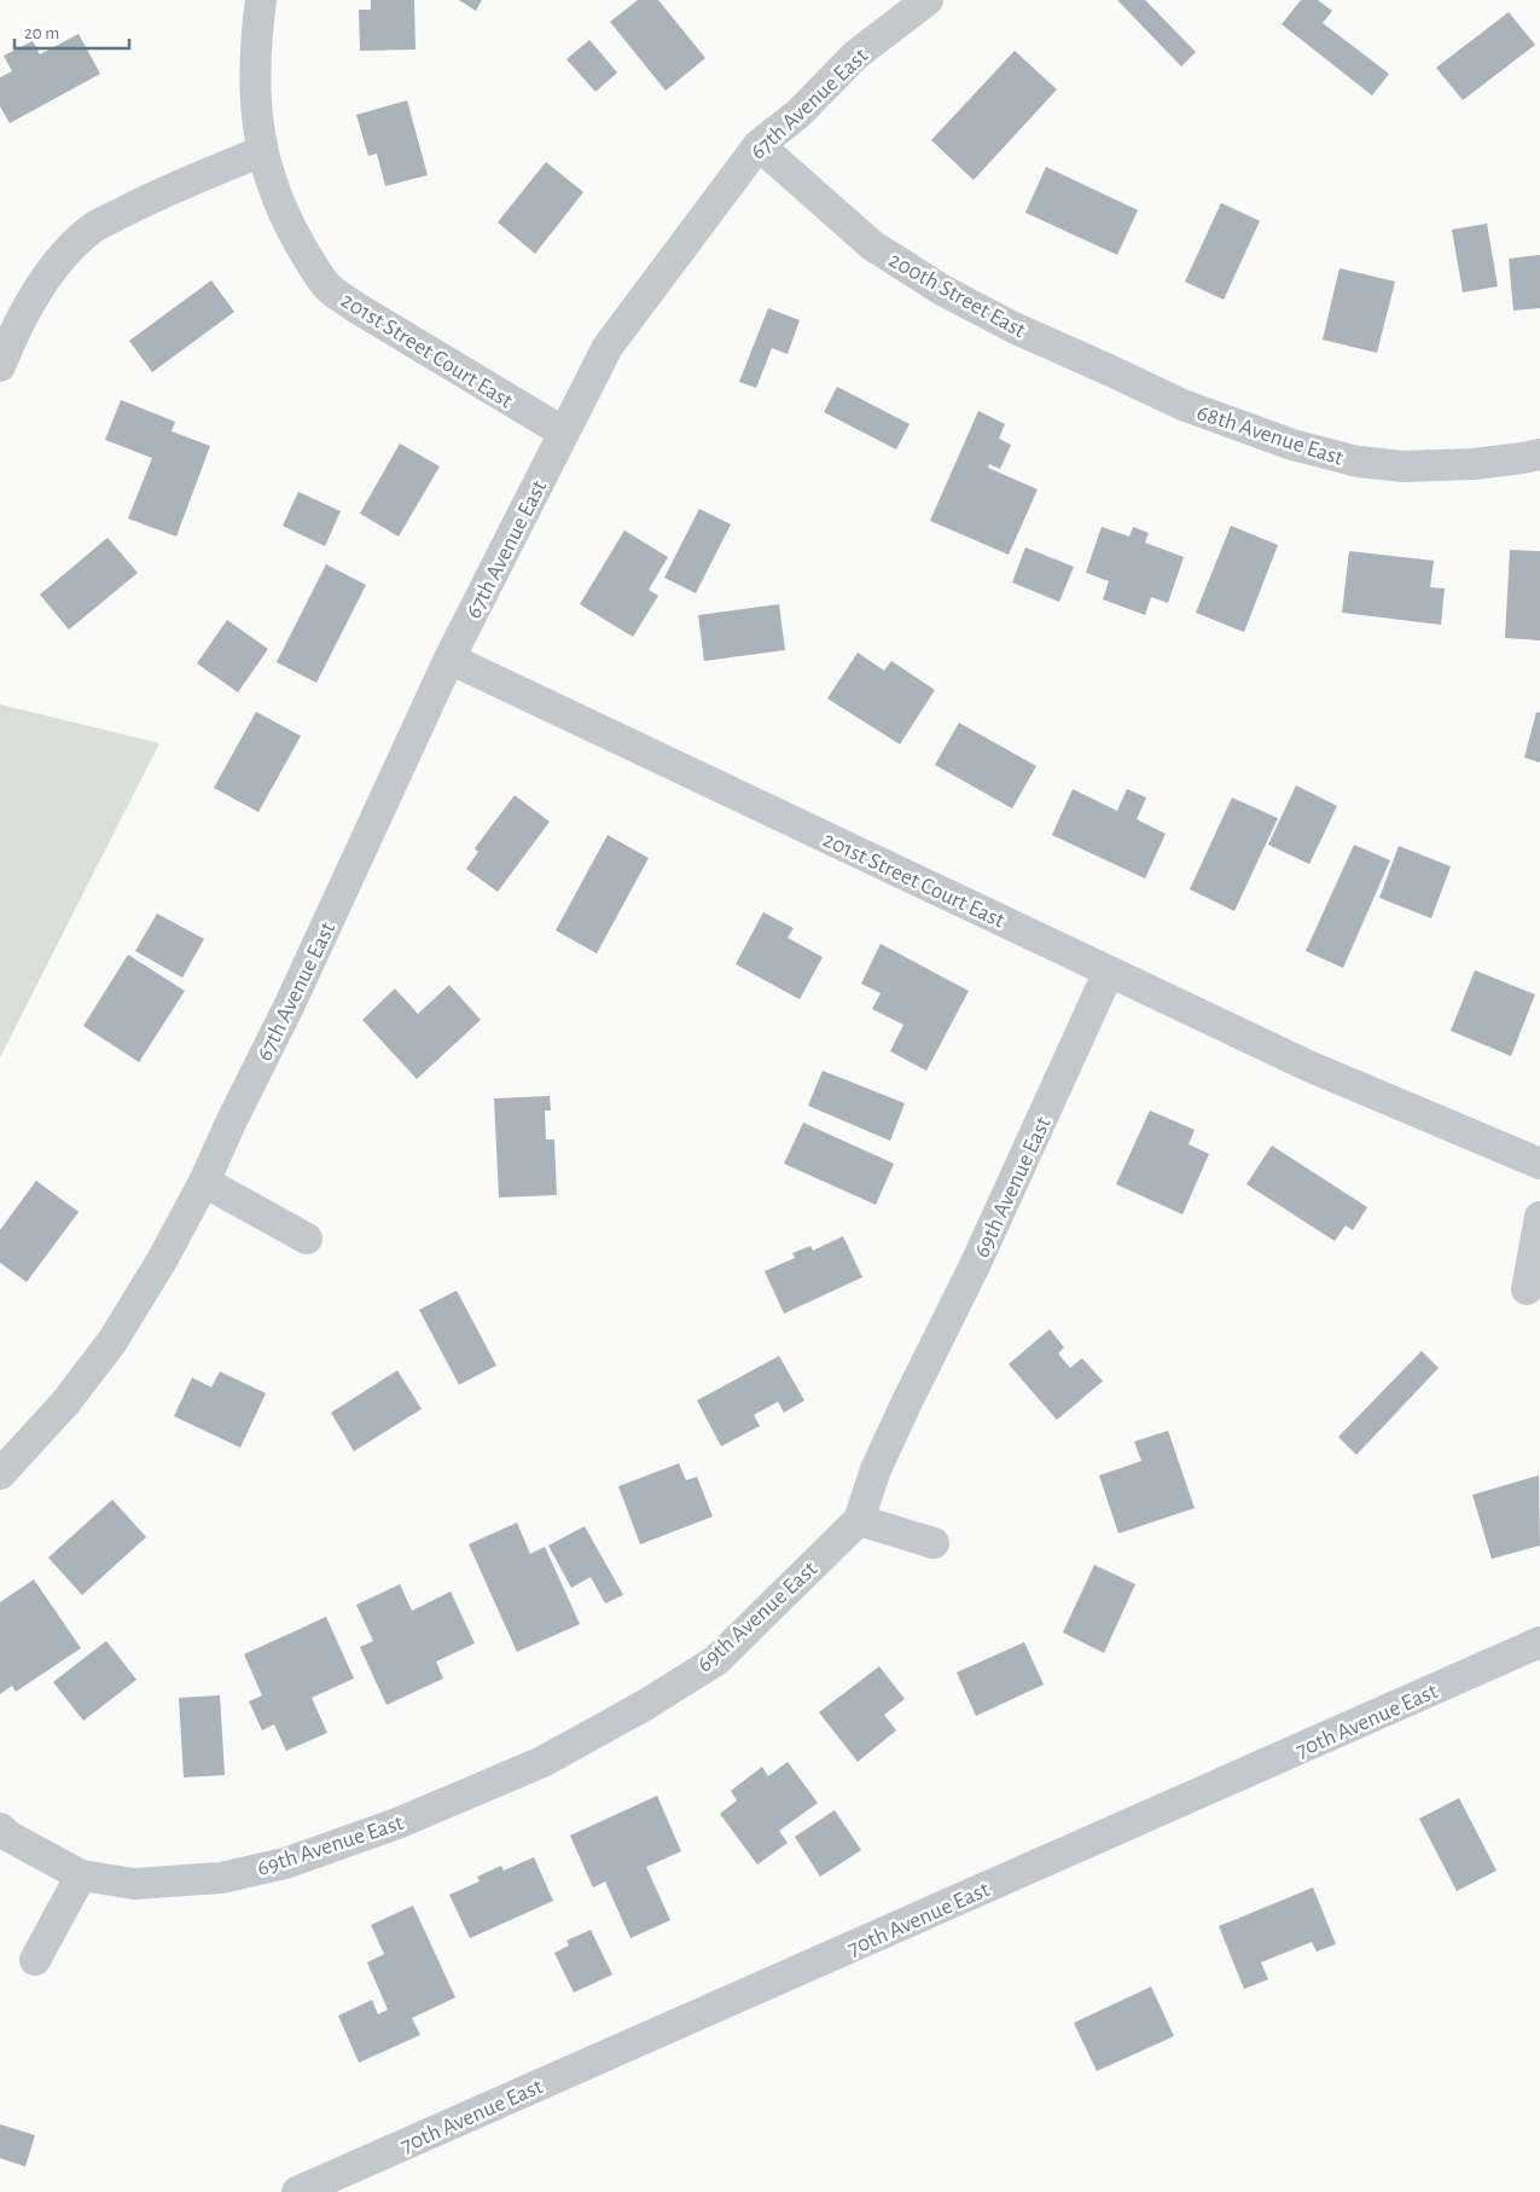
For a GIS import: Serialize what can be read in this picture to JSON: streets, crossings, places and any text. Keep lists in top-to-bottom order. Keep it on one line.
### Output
{"streets":{"street":["67th Avenue East","200th Street East","201st Street Court East","68th Avenue East","69th Avenue East","70th Avenue East"]},"crossings":[["67th Avenue East","200th Street East"],["67th Avenue East","201st Street Court East"],["200th Street East","68th Avenue East"],["201st Street Court East","69th Avenue East"]],"scale_bar":"20 m"}
